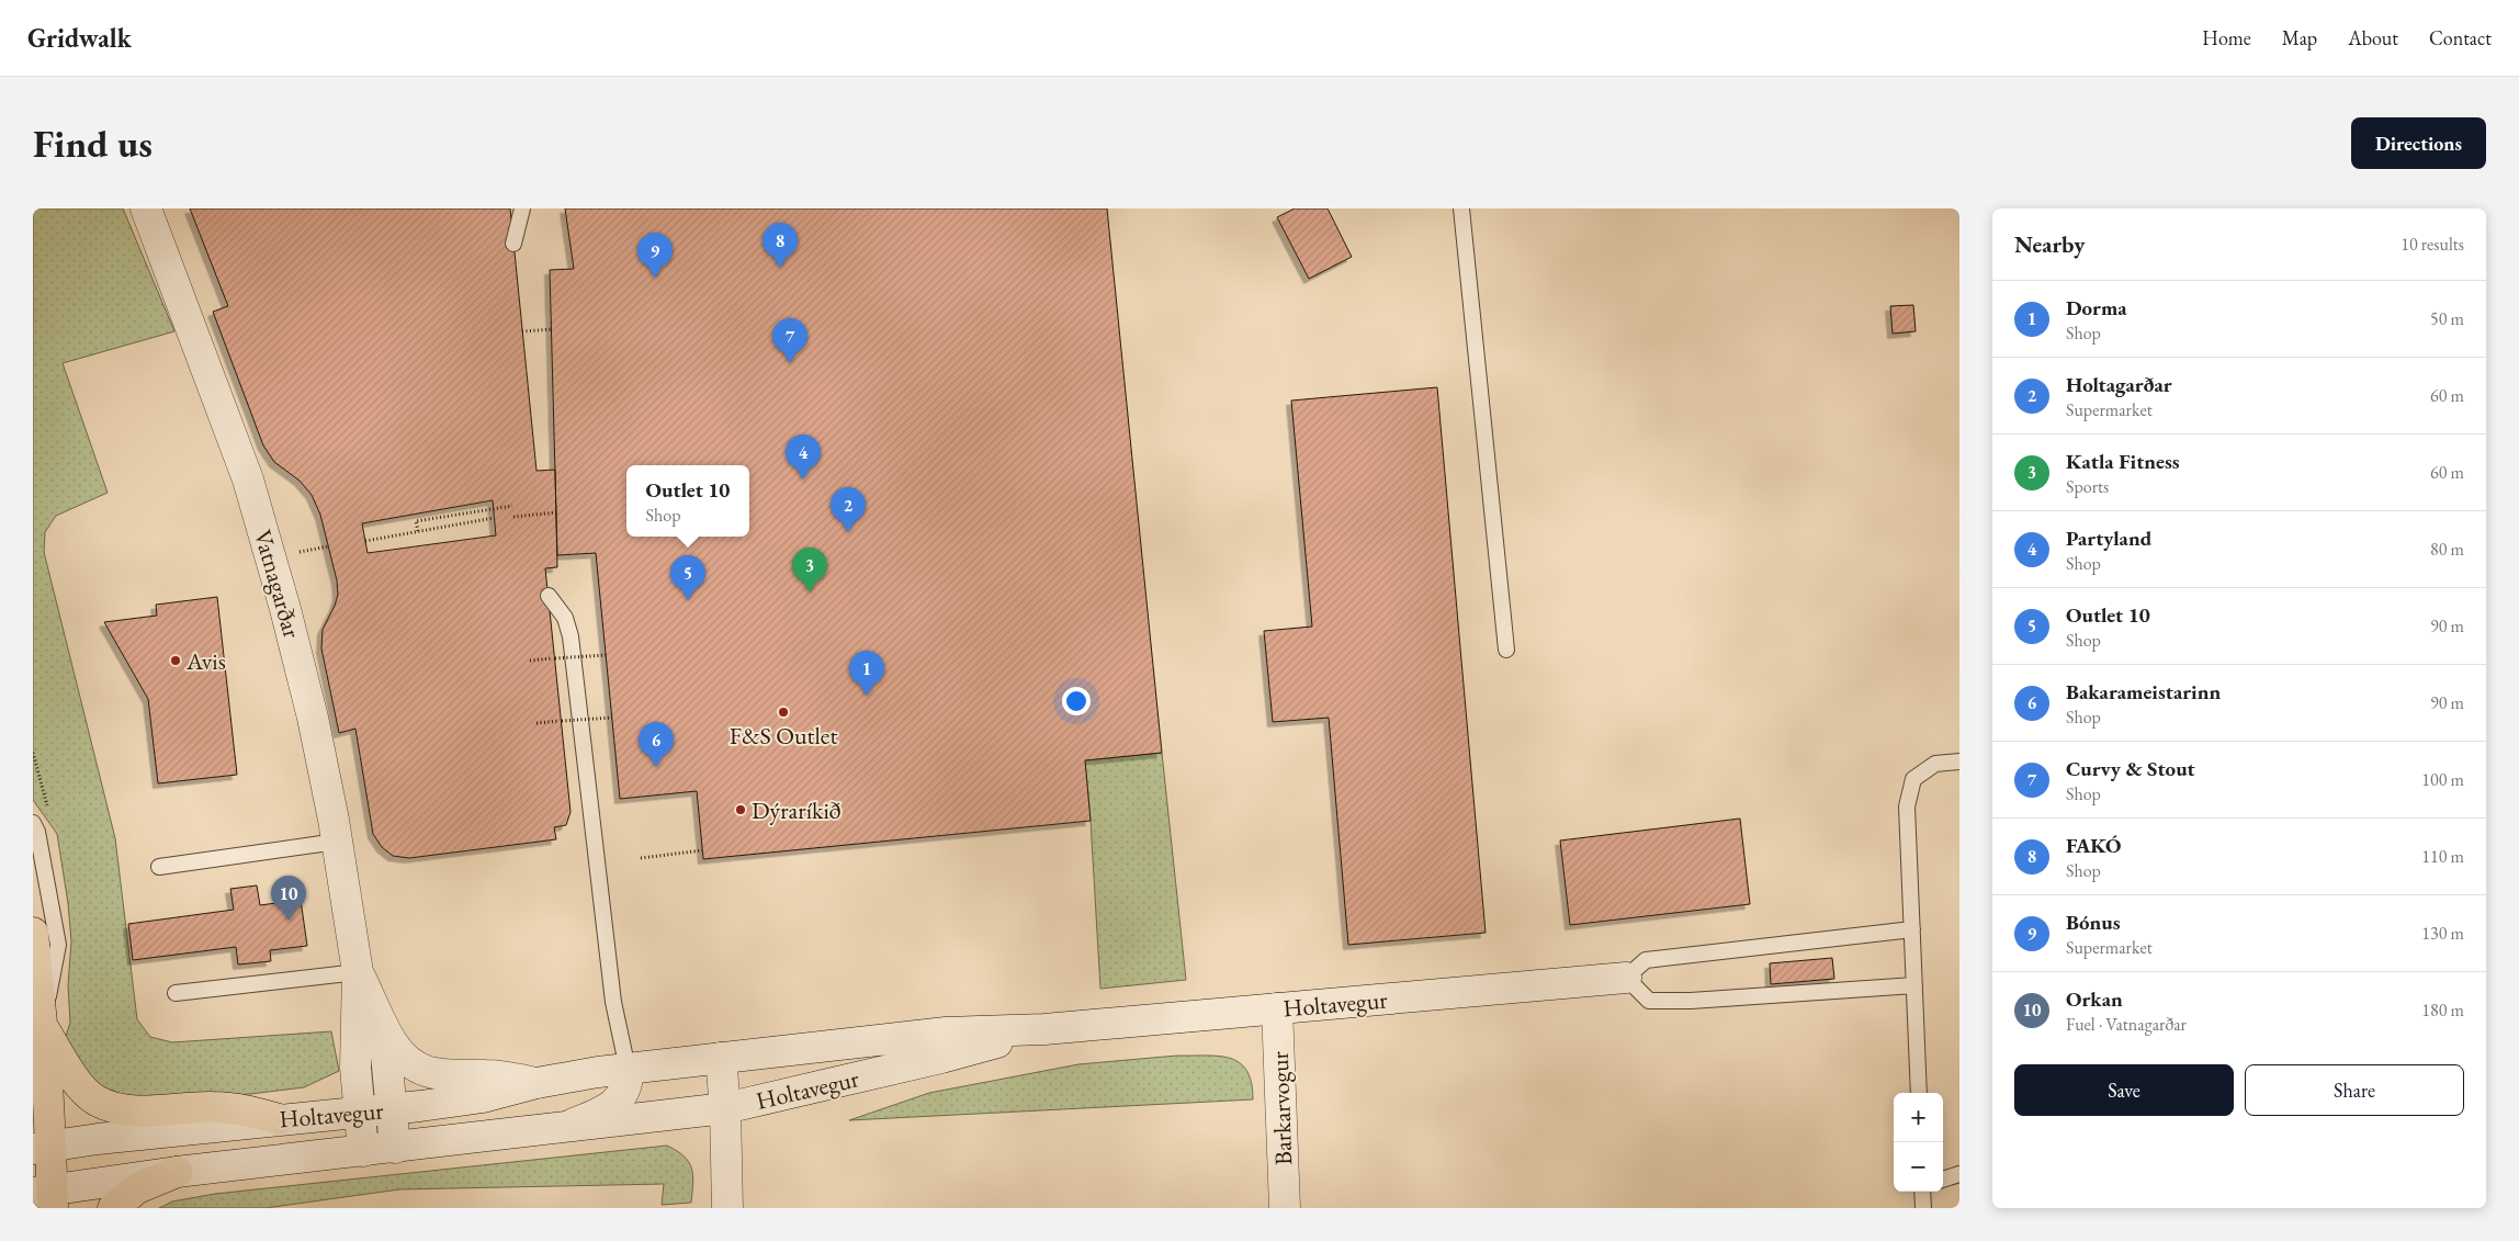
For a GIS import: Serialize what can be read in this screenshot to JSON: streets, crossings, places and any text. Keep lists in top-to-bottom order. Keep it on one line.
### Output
{"streets":{"main road":["Vatnagarðar","Holtavegur","Barkarvogur"]},"crossings":[["Vatnagarðar","Holtavegur"],["Holtavegur","Barkarvogur"]],"places":["Avis","F&S Outlet","Dýraríkið"],"page":{"header":"Gridwalk","nav":["Home","Map","About","Contact"],"buttons":["Directions",["Save","Share"]],"title":"Find us","heading":["Nearby","10 results"],"pins":["8","9","7","4","2","3","5","1","6","10"],"list":[{"mark":"1","name":"Dorma","note":"Shop","value":"50 m"},{"mark":"2","name":"Holtagarðar","note":"Supermarket","value":"60 m"},{"mark":"3","name":"Katla Fitness","note":"Sports","value":"60 m"},{"mark":"4","name":"Partyland","note":"Shop","value":"80 m"},{"mark":"5","name":"Outlet 10","note":"Shop","value":"90 m"},{"mark":"6","name":"Bakarameistarinn","note":"Shop","value":"90 m"},{"mark":"7","name":"Curvy & Stout","note":"Shop","value":"100 m"},{"mark":"8","name":"FAKÓ","note":"Shop","value":"110 m"},{"mark":"9","name":"Bónus","note":"Supermarket","value":"130 m"},{"mark":"10","name":"Orkan","note":"Fuel · Vatnagarðar","value":"180 m"}],"popup":["Outlet 10","Shop"],"map_buttons":["+","−"]}}
